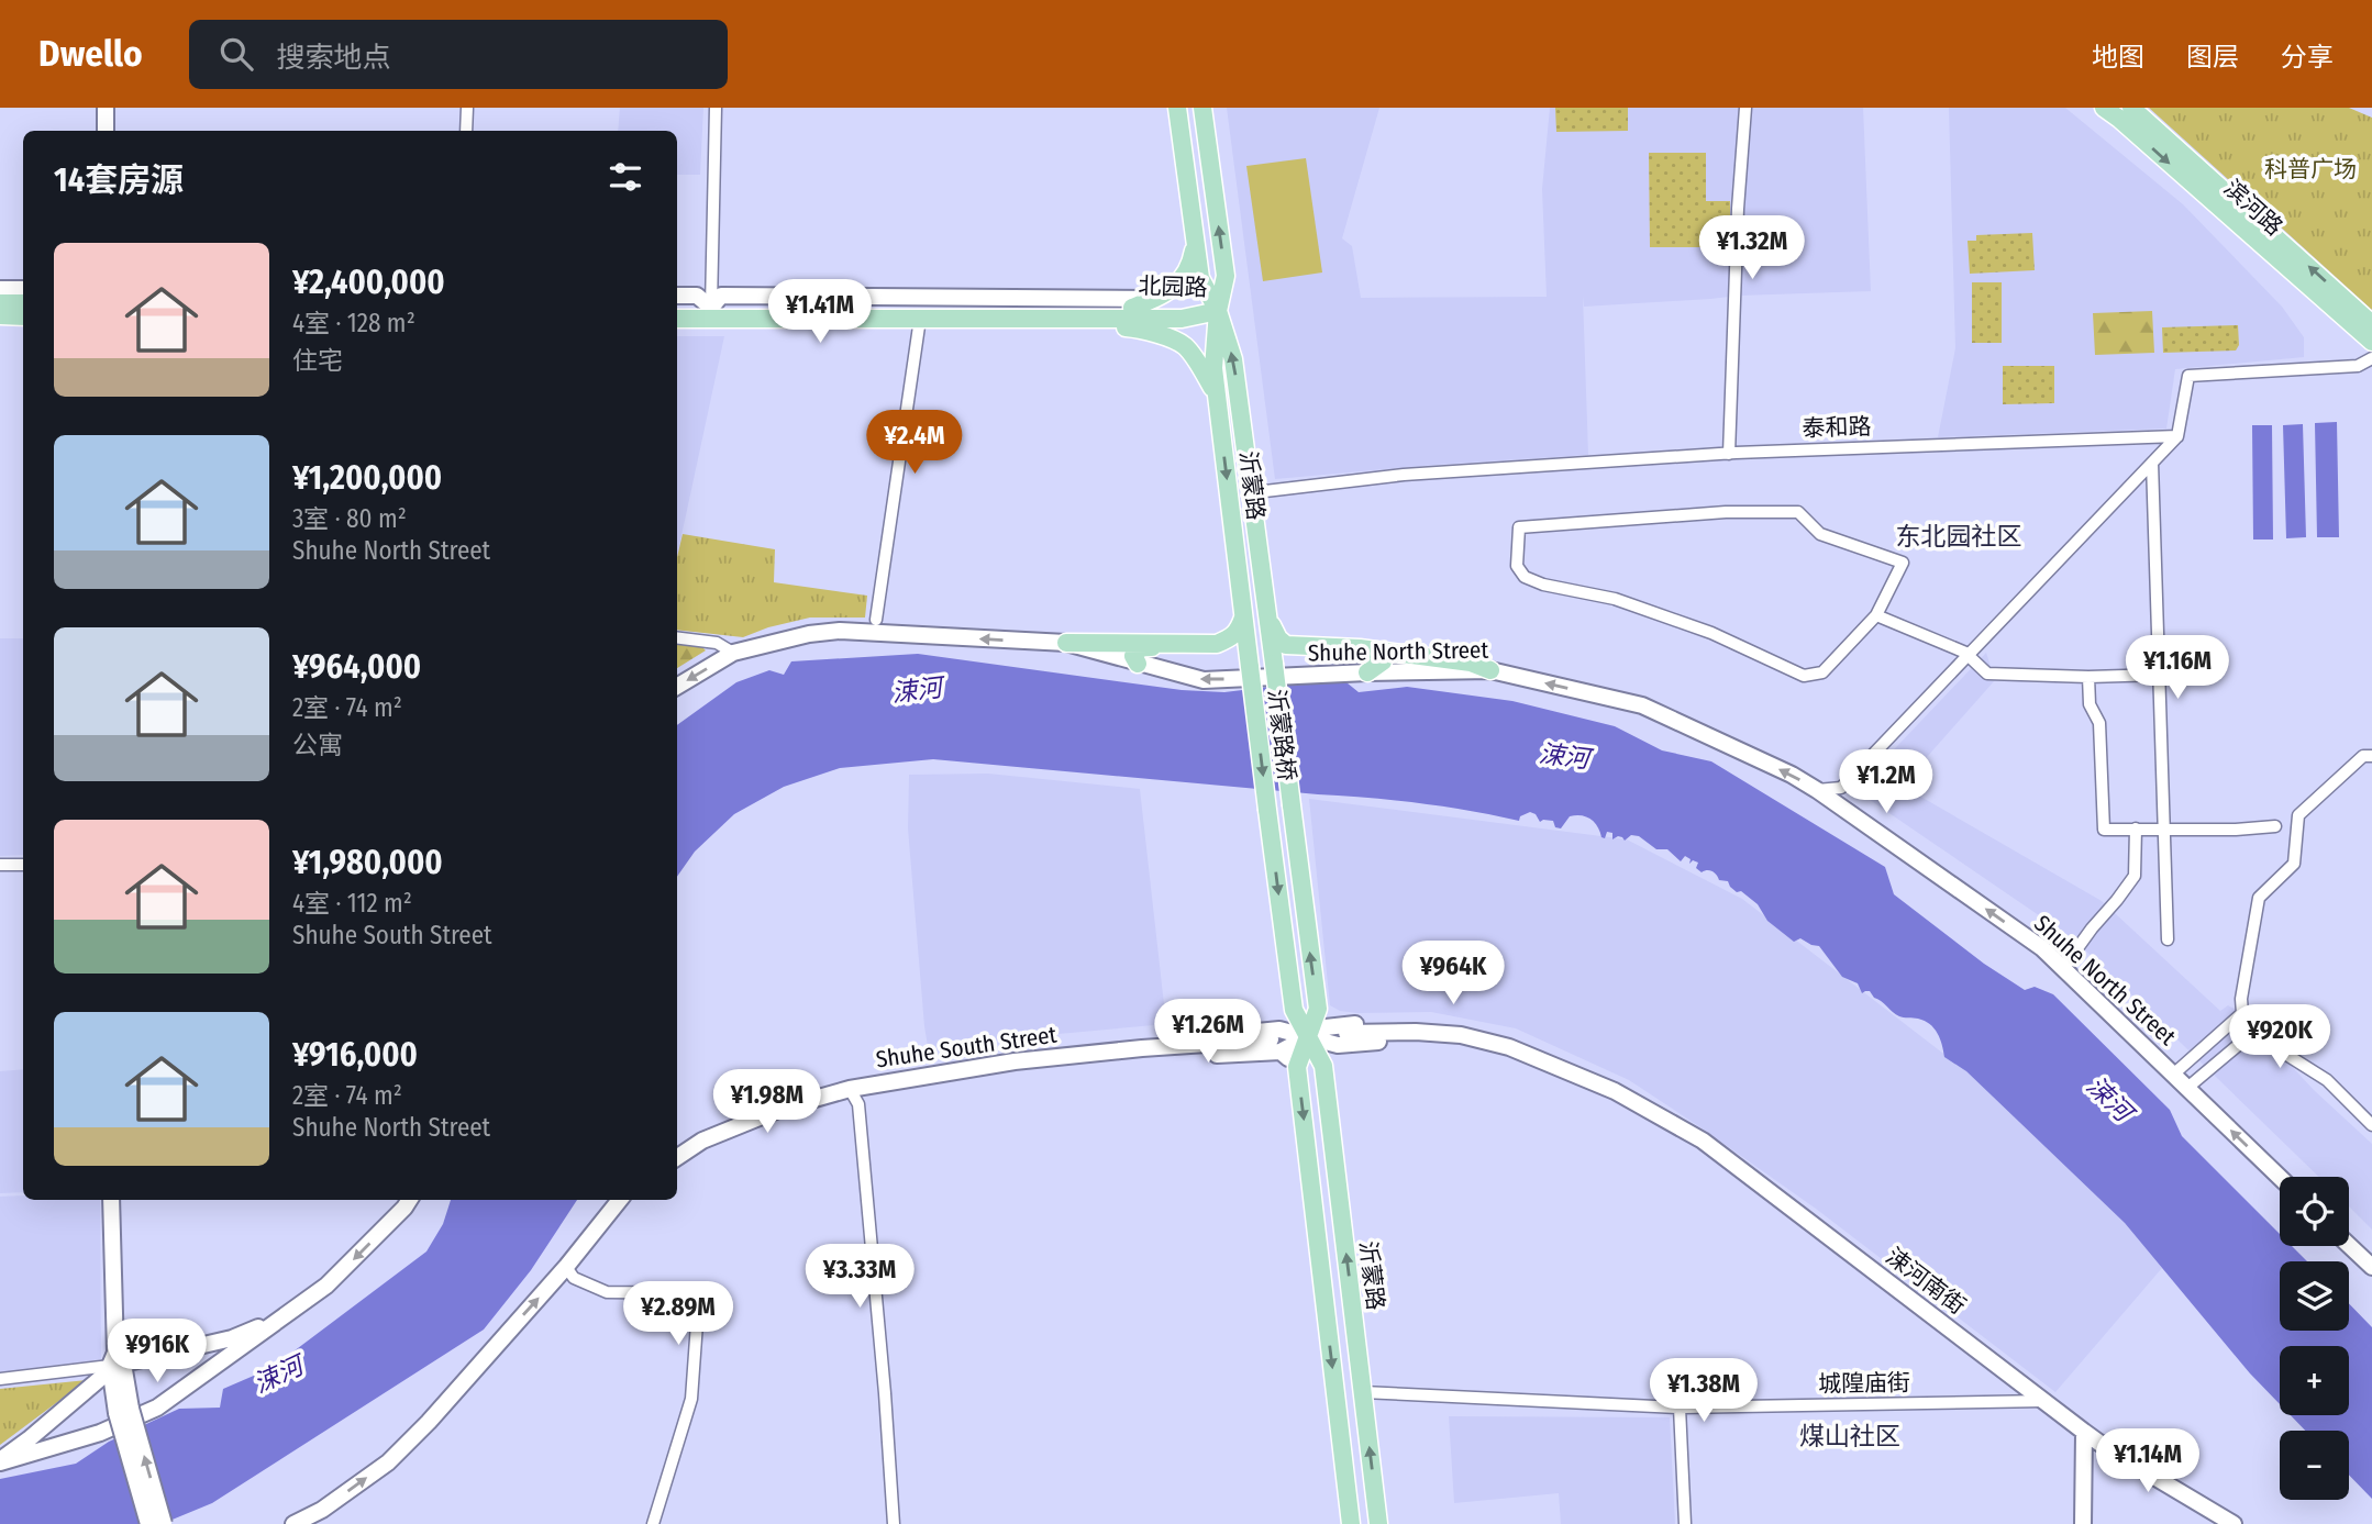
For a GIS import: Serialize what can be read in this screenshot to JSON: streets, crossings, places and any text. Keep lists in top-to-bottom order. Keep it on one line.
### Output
{"streets":{"main road":["滨河路","北园路","沂蒙路","Shuhe North Street","沂蒙路桥","Shuhe South Street","涑河南街"],"street":["泰和路","城隍庙街"]},"crossings":[["北园路","沂蒙路"],["泰和路","沂蒙路"],["沂蒙路","沂蒙路桥"],["沂蒙路","涑河南街"],["沂蒙路","城隍庙街"],["Shuhe South Street","涑河南街"],["涑河南街","城隍庙街"]],"one_way":["Shuhe North Street"],"districts":["东北园社区","煤山社区"],"water":["涑河"],"parks":["科普广场"],"page":{"header":"Dwello","search":"搜索地点","nav":["地图","图层","分享"],"heading":"14套房源","price":["¥1.32M","¥1.41M","¥2.4M","¥1.16M","¥1.2M","¥964K","¥1.26M","¥920K","¥1.98M","¥3.33M","¥2.89M","¥916K","¥1.38M","¥1.14M"],"list":[{"name":"¥2,400,000","note":"4室 · 128 m² · 住宅"},{"name":"¥1,200,000","note":"3室 · 80 m² · Shuhe North Street"},{"name":"¥964,000","note":"2室 · 74 m² · 公寓"},{"name":"¥1,980,000","note":"4室 · 112 m² · Shuhe South Street"},{"name":"¥916,000","note":"2室 · 74 m² · Shuhe North Street"}],"map_buttons":["+","−"]}}
